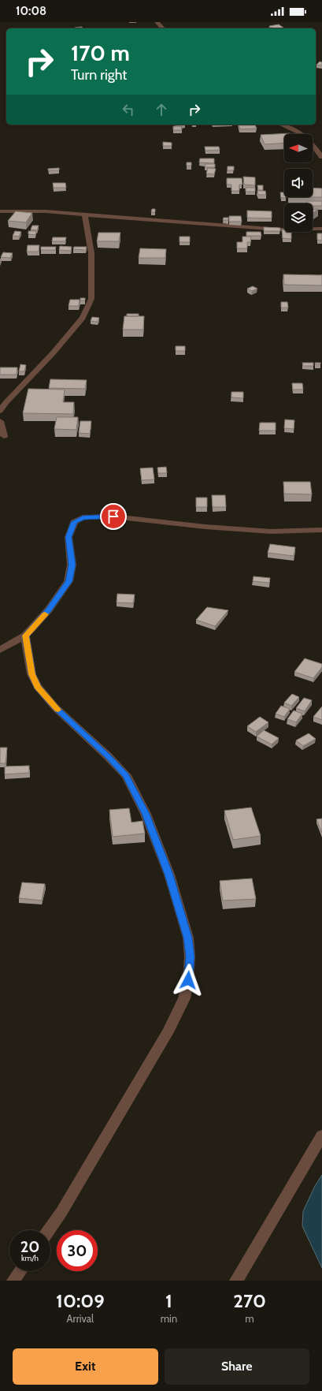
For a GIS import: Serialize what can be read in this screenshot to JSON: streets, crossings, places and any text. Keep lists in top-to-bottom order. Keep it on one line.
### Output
{"north":"left","page":{"status":"10:08","turn":["170 m","Turn right"],"speed":"20 km/h","limit":"30","eta":["10:09","Arrival","1","min","270","m"],"buttons":["Exit","Share"]}}
